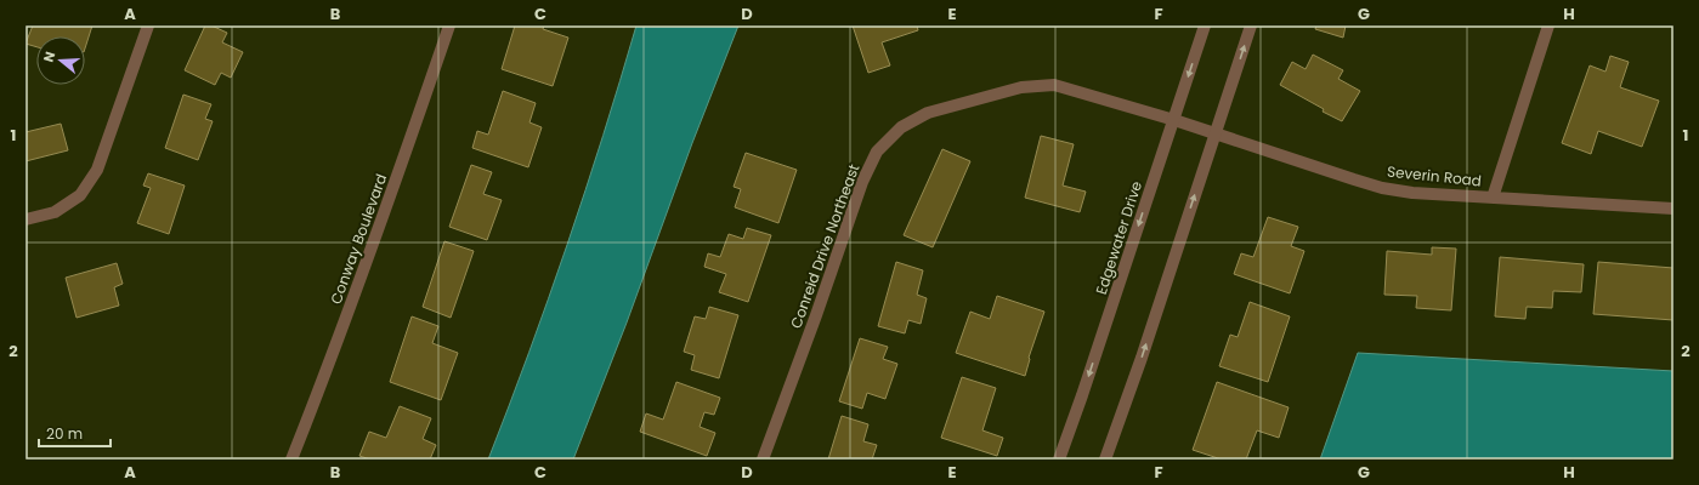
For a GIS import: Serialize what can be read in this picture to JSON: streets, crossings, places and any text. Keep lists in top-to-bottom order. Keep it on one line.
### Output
{"streets":{"street":["Severin Road","Edgewater Drive","Conway Boulevard","Conreid Drive Northeast"]},"crossings":[["Severin Road","Edgewater Drive"],["Severin Road","Conreid Drive Northeast"],["Edgewater Drive","Conreid Drive Northeast"]],"scale_bar":"20 m","north":"left","grid":{"columns":["A","B","C","D","E","F","G","H"],"rows":["1","2"]}}
